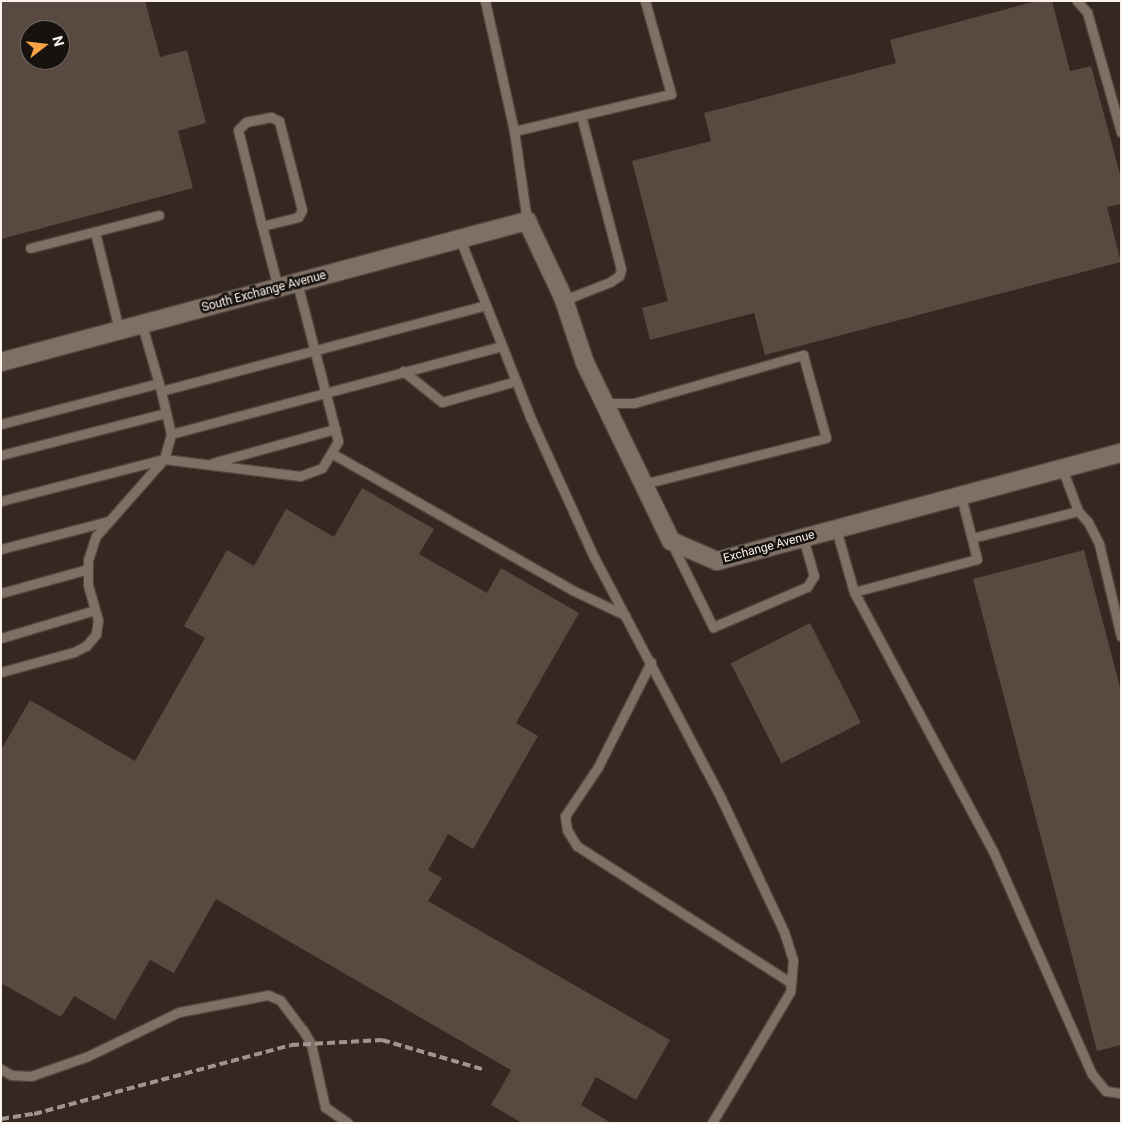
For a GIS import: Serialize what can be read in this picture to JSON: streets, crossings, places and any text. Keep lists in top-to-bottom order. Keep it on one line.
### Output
{"streets":{"street":["South Exchange Avenue","Exchange Avenue"]},"north":"right"}
